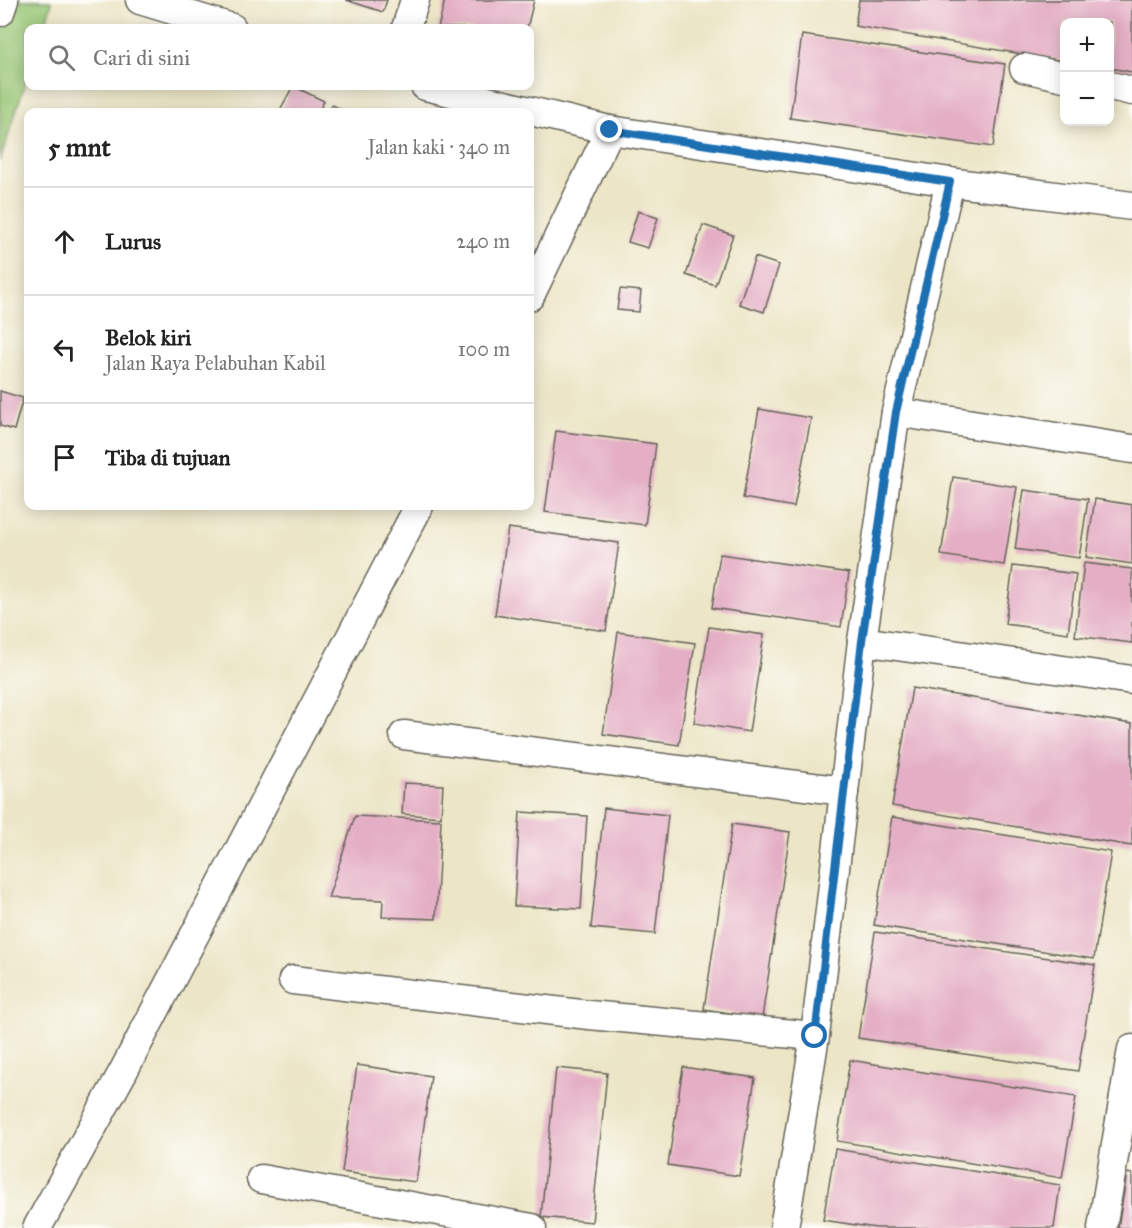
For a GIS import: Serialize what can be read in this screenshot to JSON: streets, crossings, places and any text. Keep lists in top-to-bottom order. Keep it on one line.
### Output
{"page":{"map_buttons":["+","−"],"search":"Cari di sini","heading":["5 mnt","Jalan kaki · 340 m"],"list":[["Lurus","240 m"],["Belok kiri","Jalan Raya Pelabuhan Kabil","100 m"],"Tiba di tujuan"]}}
